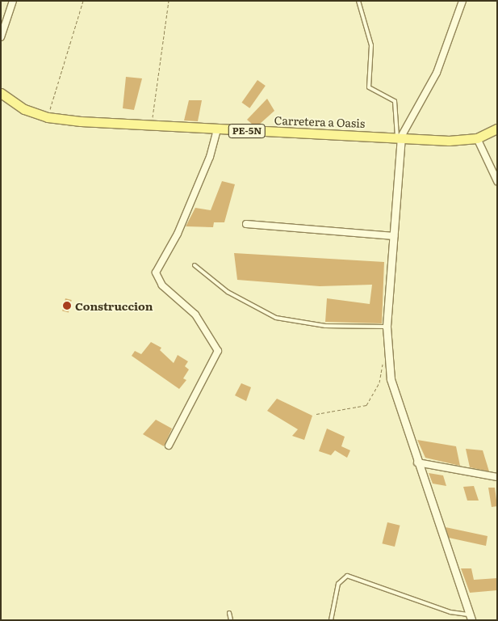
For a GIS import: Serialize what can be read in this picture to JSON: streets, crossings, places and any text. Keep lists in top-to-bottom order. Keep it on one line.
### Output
{"streets":{"main road":["Carretera a Oasis","PE-5N"]},"places":["Construccion"]}
